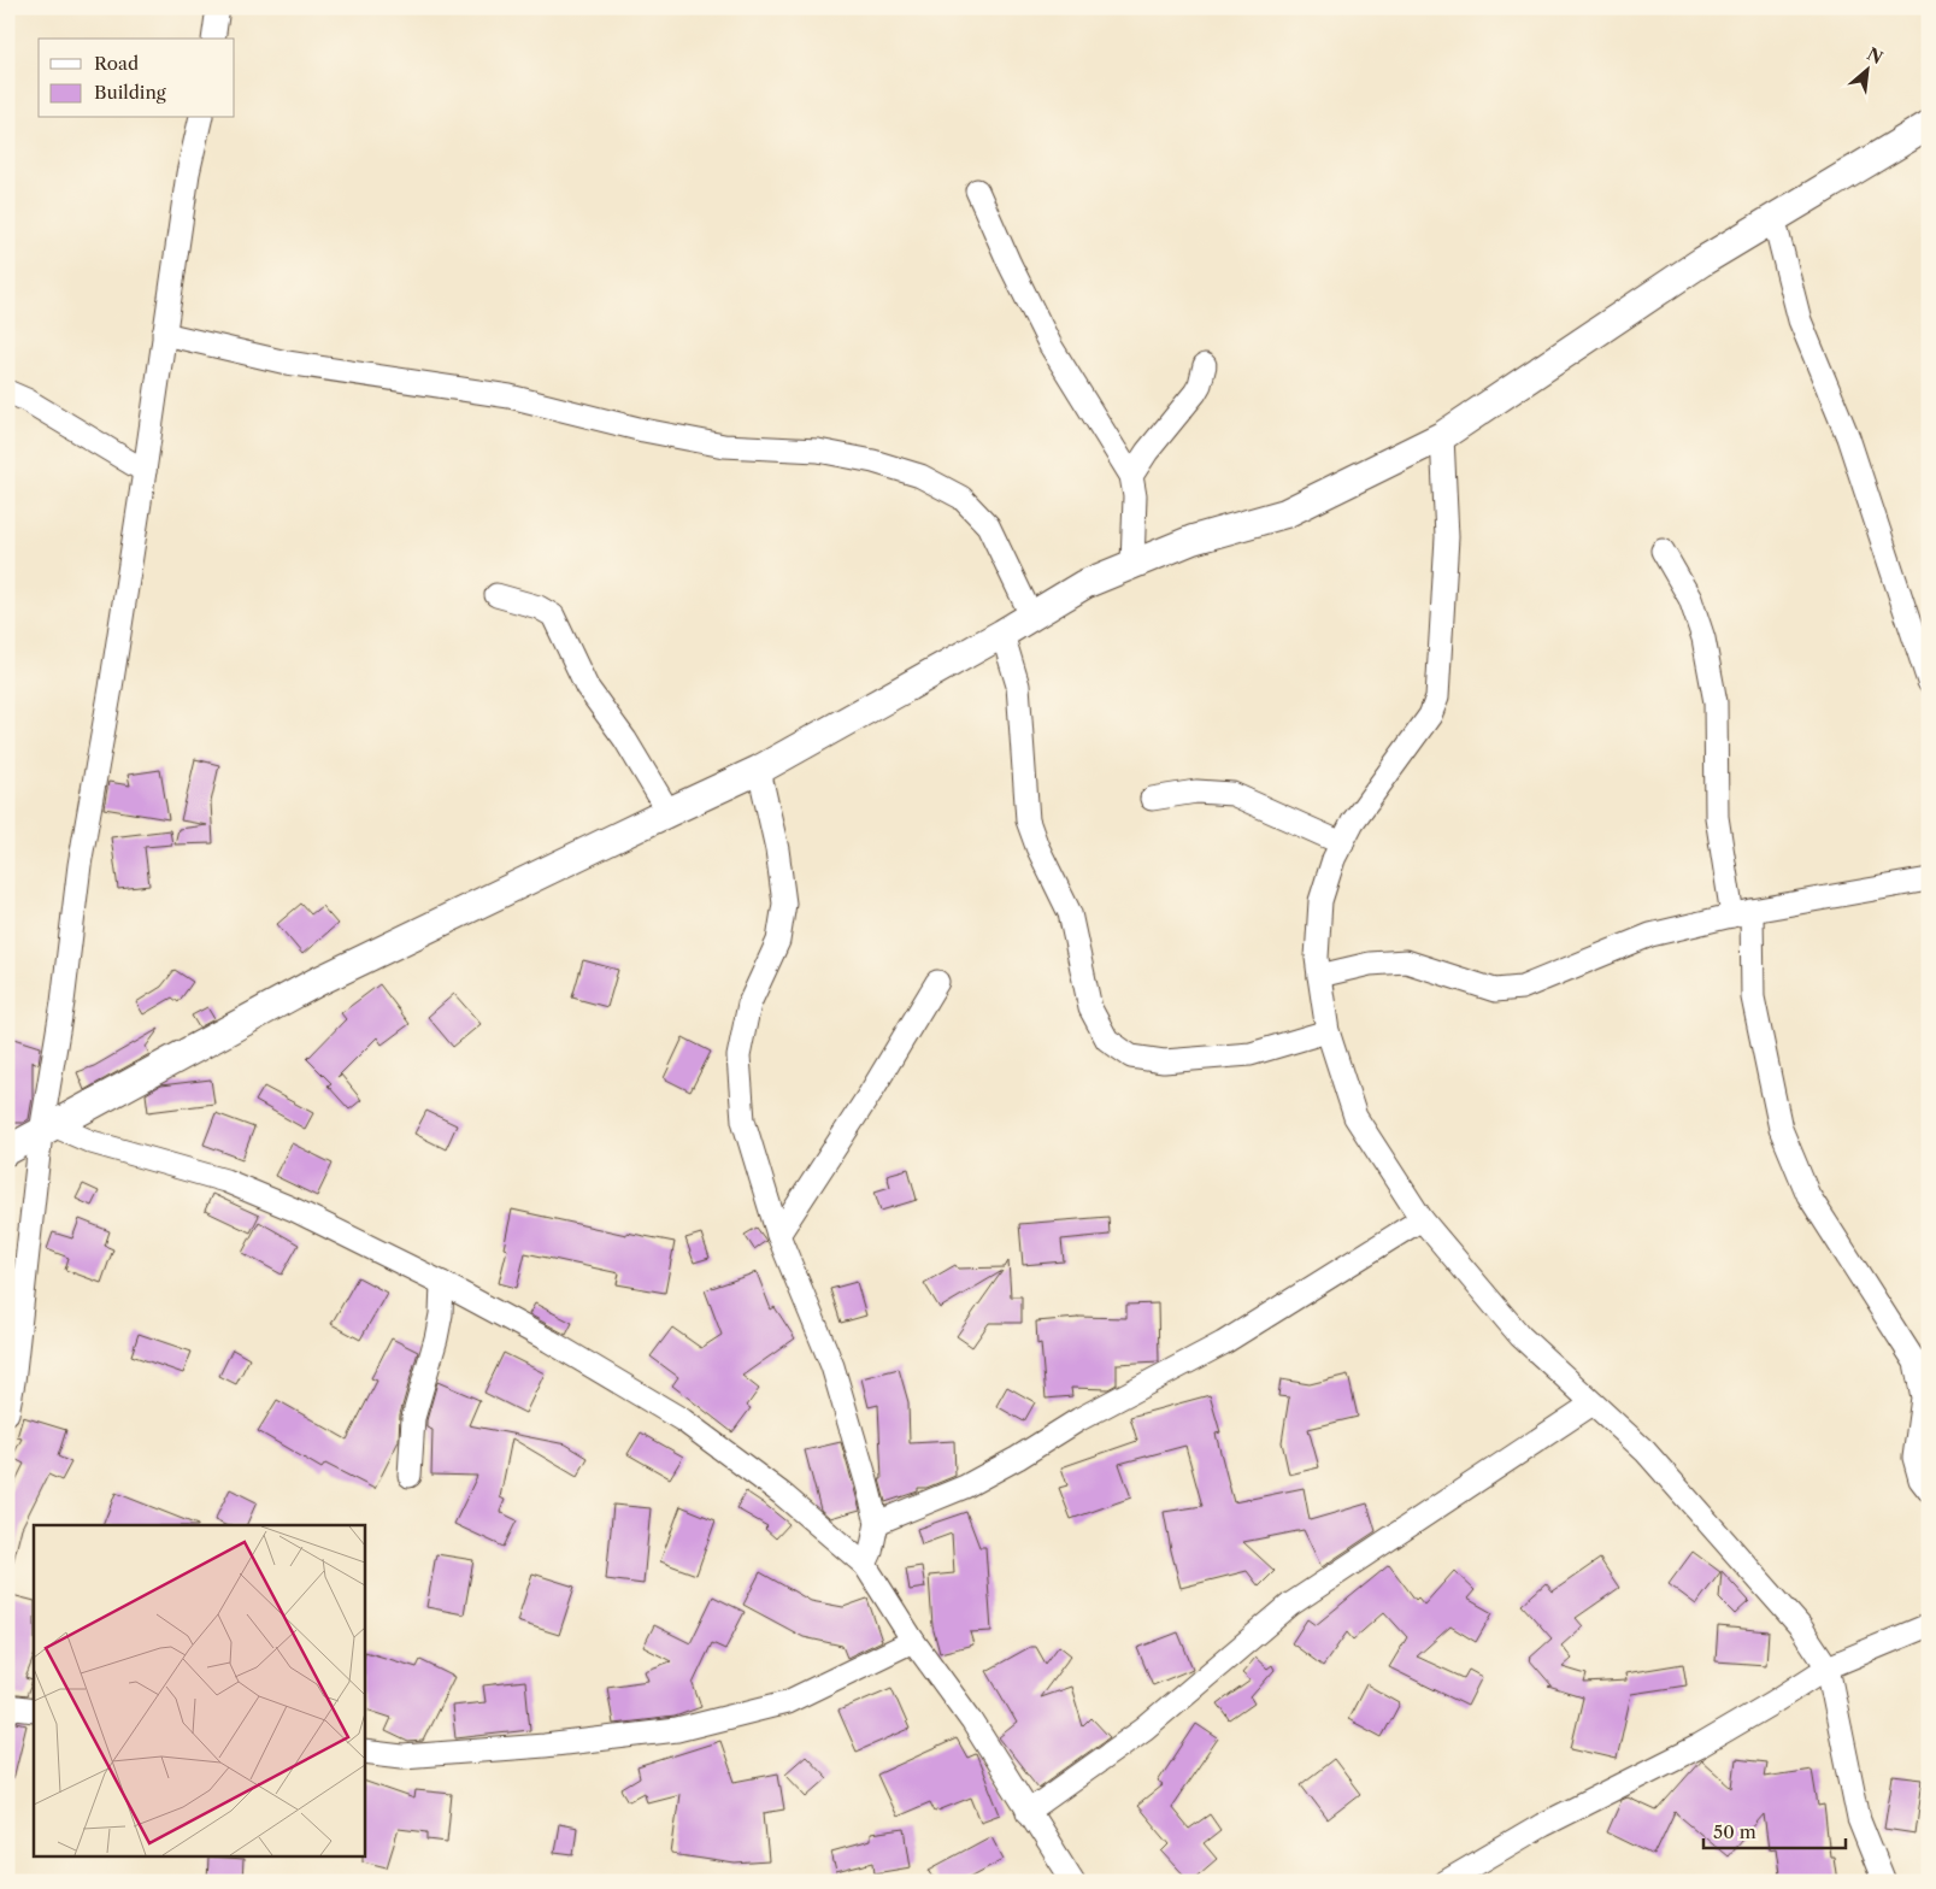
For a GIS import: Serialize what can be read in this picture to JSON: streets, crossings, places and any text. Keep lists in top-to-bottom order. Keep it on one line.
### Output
{"legend":["Road","Building"],"scale_bar":"50 m","north":"top right"}
